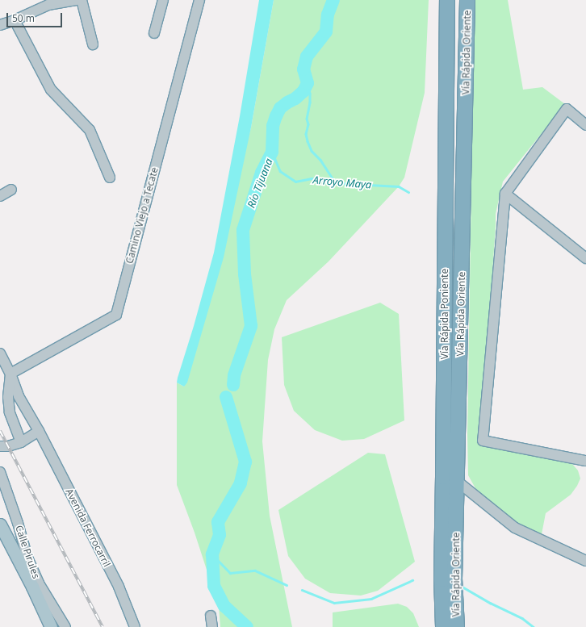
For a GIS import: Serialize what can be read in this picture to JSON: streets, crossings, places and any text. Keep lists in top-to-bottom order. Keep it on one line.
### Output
{"streets":{"highway":["Vía Rápida Oriente","Vía Rápida Poniente"],"street":["Camino Viejo a Tecate","Avenida Ferrocarril","Calle Pirules"]},"crossings":[["Camino Viejo a Tecate","Avenida Ferrocarril"]],"water":["Arroyo Maya","Río Tijuana"],"scale_bar":"50 m"}
